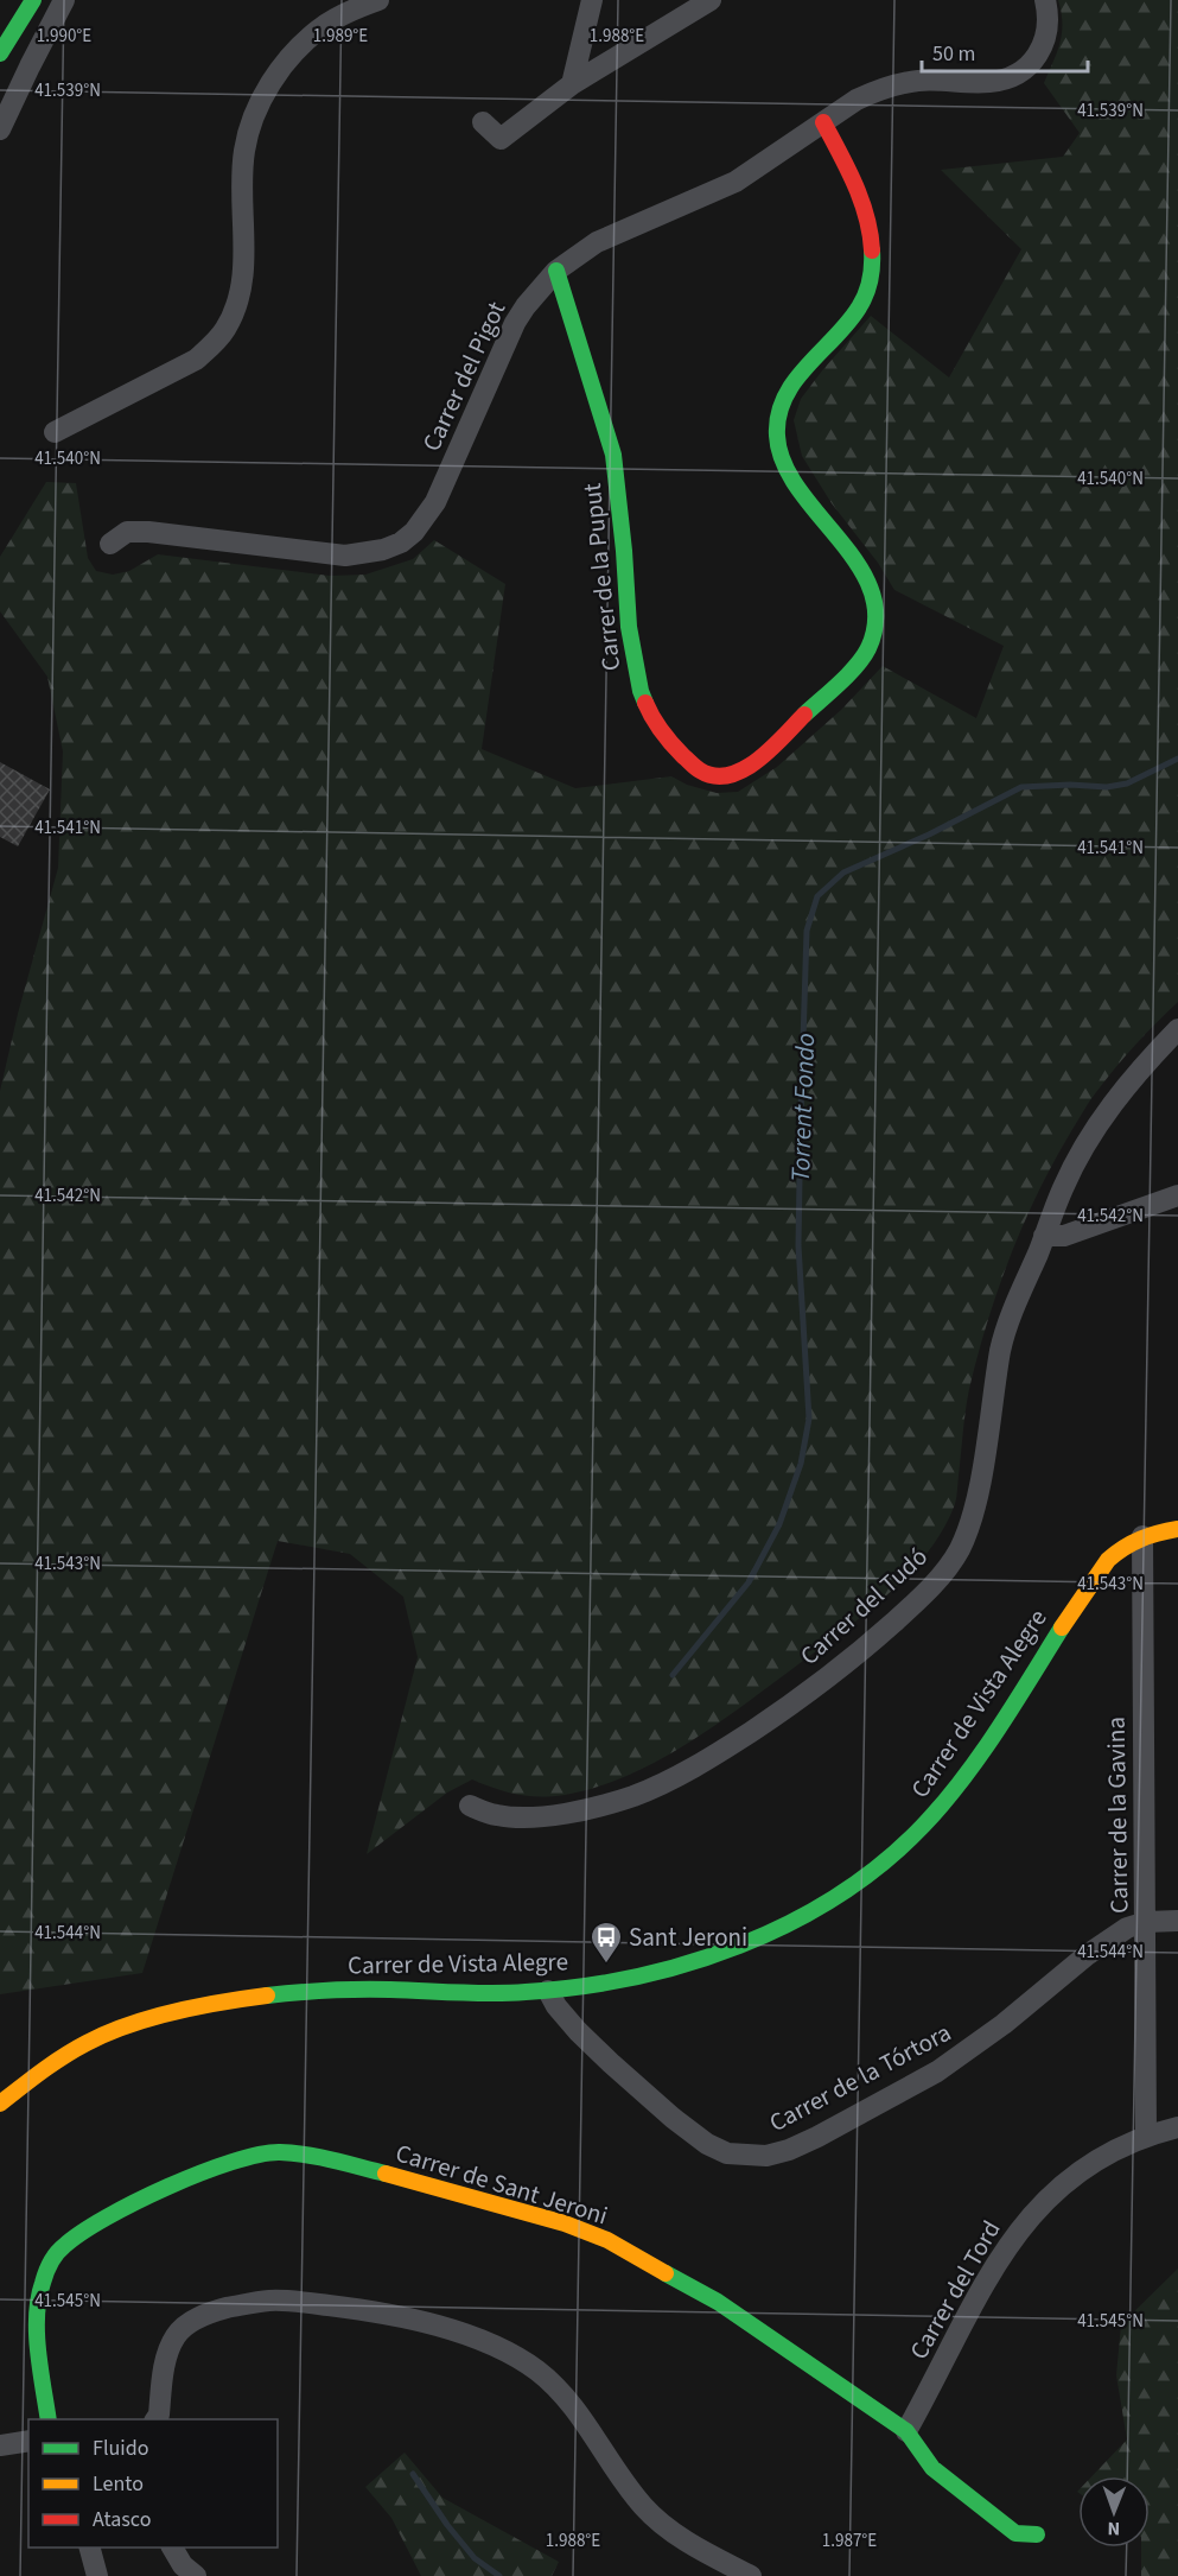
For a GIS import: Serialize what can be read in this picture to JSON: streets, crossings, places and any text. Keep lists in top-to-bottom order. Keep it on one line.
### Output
{"streets":{"street":["Carrer del Pigot","Carrer de la Puput","Carrer del Tudó","Carrer de Vista Alegre","Carrer de la Gavina","Carrer de la Tórtora","Carrer de Sant Jeroni","Carrer del Tord"]},"crossings":[["Carrer del Pigot","Carrer de la Puput"],["Carrer de Vista Alegre","Carrer de la Gavina"],["Carrer de Vista Alegre","Carrer de la Tórtora"],["Carrer de la Gavina","Carrer de la Tórtora"],["Carrer de la Gavina","Carrer del Tord"],["Carrer de Sant Jeroni","Carrer del Tord"]],"water":["Torrent Fondo"],"places":{"bus stop":["Sant Jeroni"]},"legend":["Fluido","Lento","Atasco"],"scale_bar":"50 m","north":"bottom","coordinates":["1.990°E","1.989°E","1.988°E","41.539°N","41.540°N","41.541°N","41.542°N","41.543°N","41.544°N","41.545°N","1.987°E"]}
